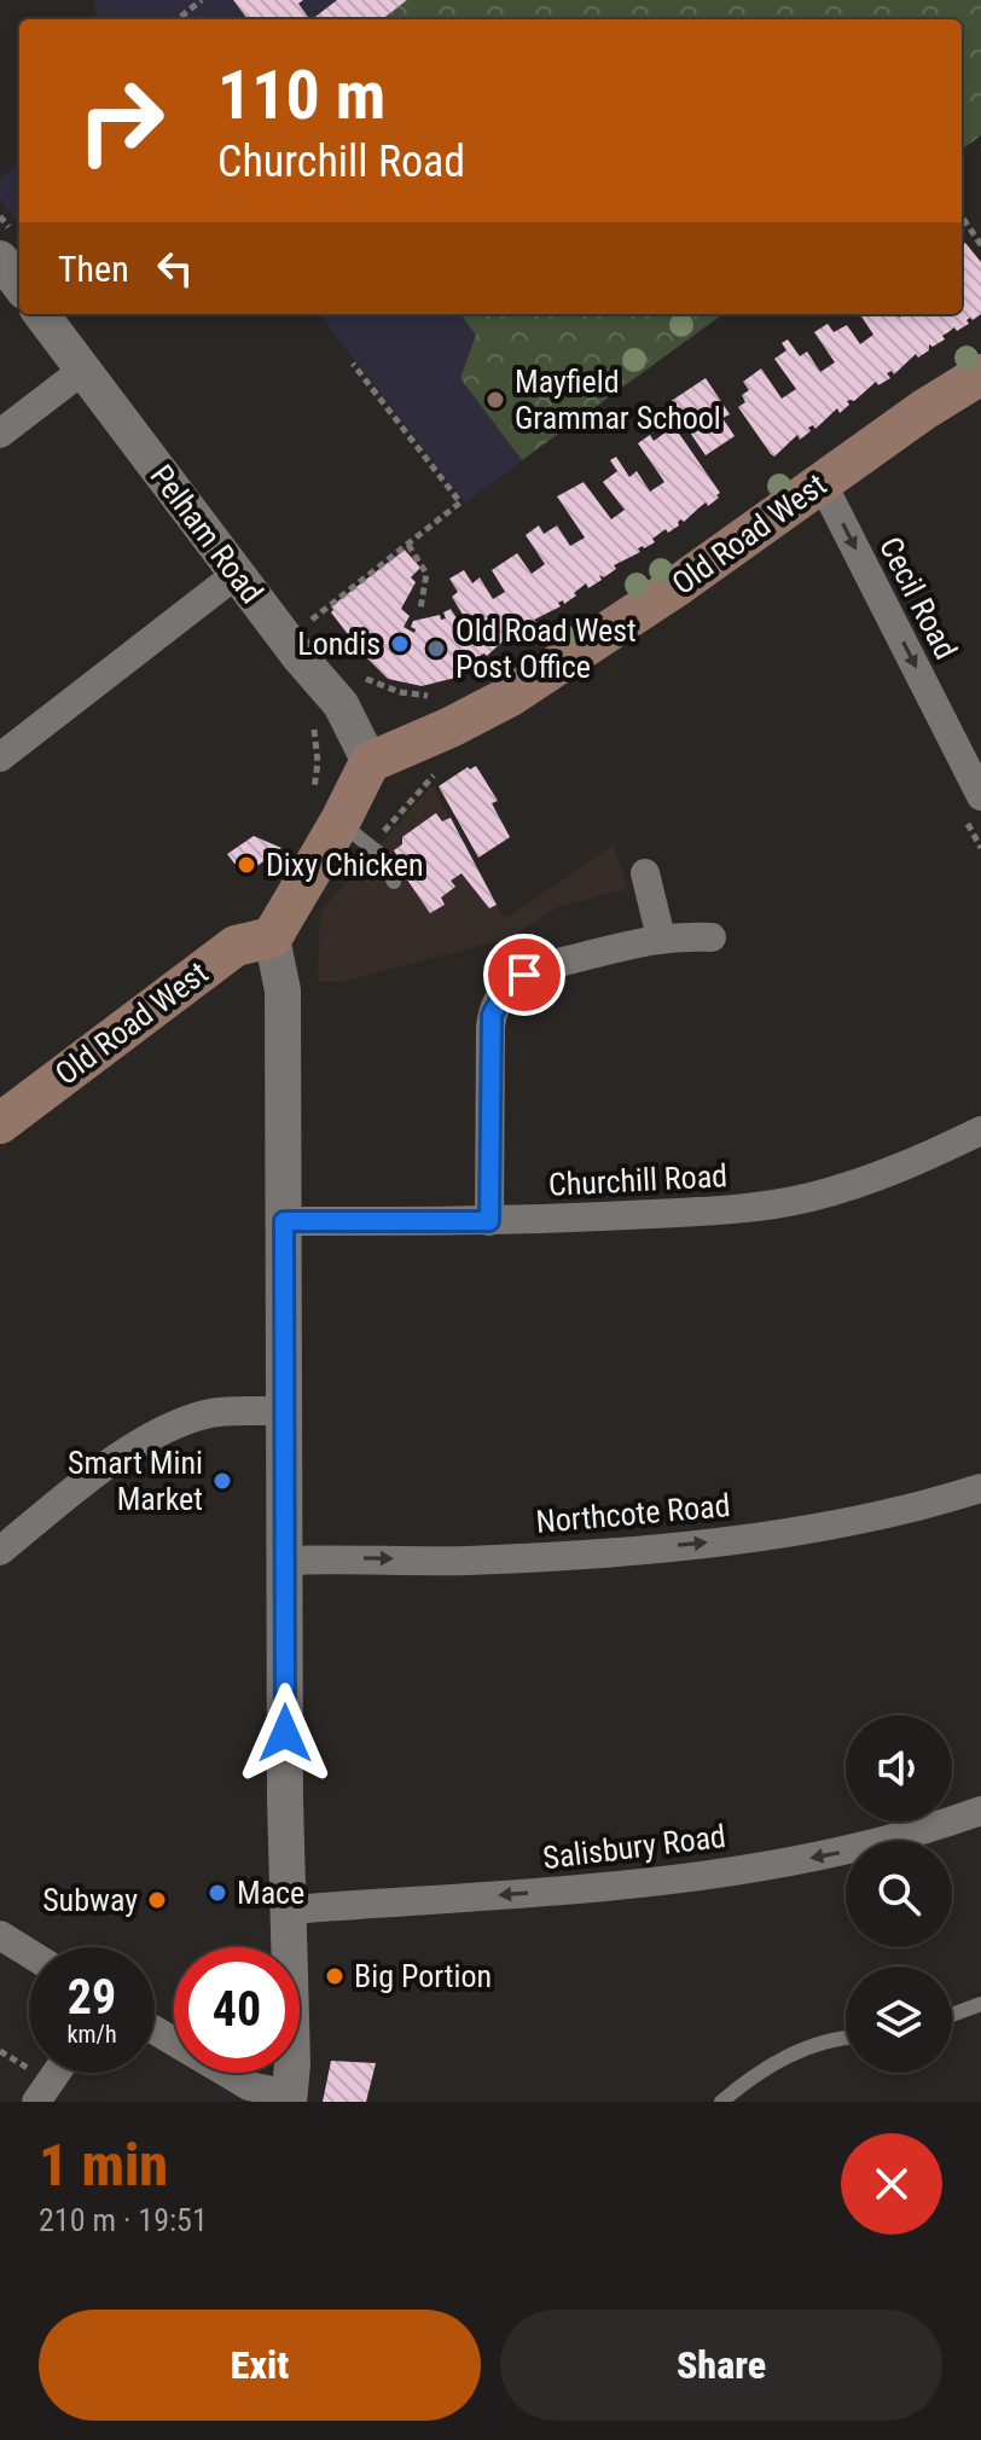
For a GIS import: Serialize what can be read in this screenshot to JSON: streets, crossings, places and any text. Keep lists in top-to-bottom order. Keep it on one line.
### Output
{"streets":{"main road":["Old Road West"],"street":["Pelham Road","Cecil Road","Churchill Road","Northcote Road","Salisbury Road"]},"crossings":[["Pelham Road","Old Road West"],["Old Road West","Cecil Road"]],"one_way":["Cecil Road","Northcote Road","Salisbury Road"],"places":["Mayfield Grammar School","Londis","Old Road West Post Office","Dixy Chicken","Smart Mini Market","Mace","Subway","Big Portion"],"page":{"turn":["110 m","Churchill Road"],"then":"Then","speed":"29 km/h","limit":"40","heading":["1 min","210 m · 19:51"],"buttons":["Exit","Share"]}}
